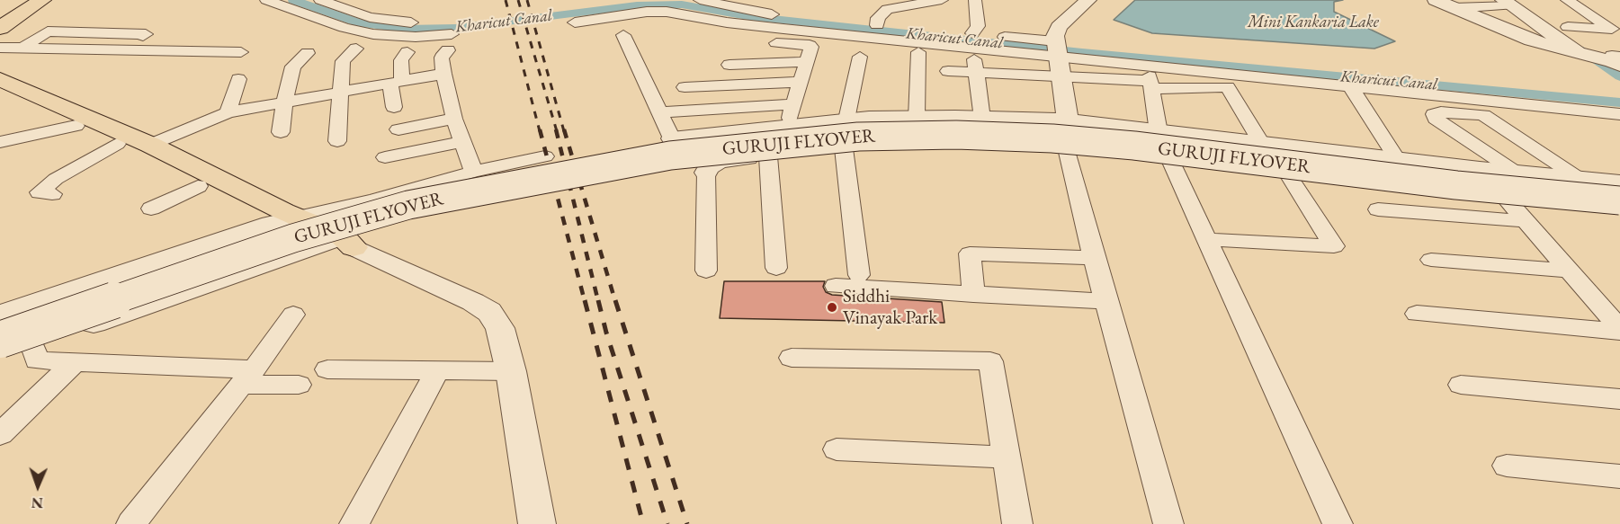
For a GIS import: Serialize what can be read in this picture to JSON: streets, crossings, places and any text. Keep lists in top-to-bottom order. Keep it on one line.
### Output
{"streets":{"main road":["GURUJI FLYOVER"]},"water":["Kharicut Canal","Mini Kankaria Lake"],"places":["Siddhi Vinayak Park"],"north":"bottom"}
